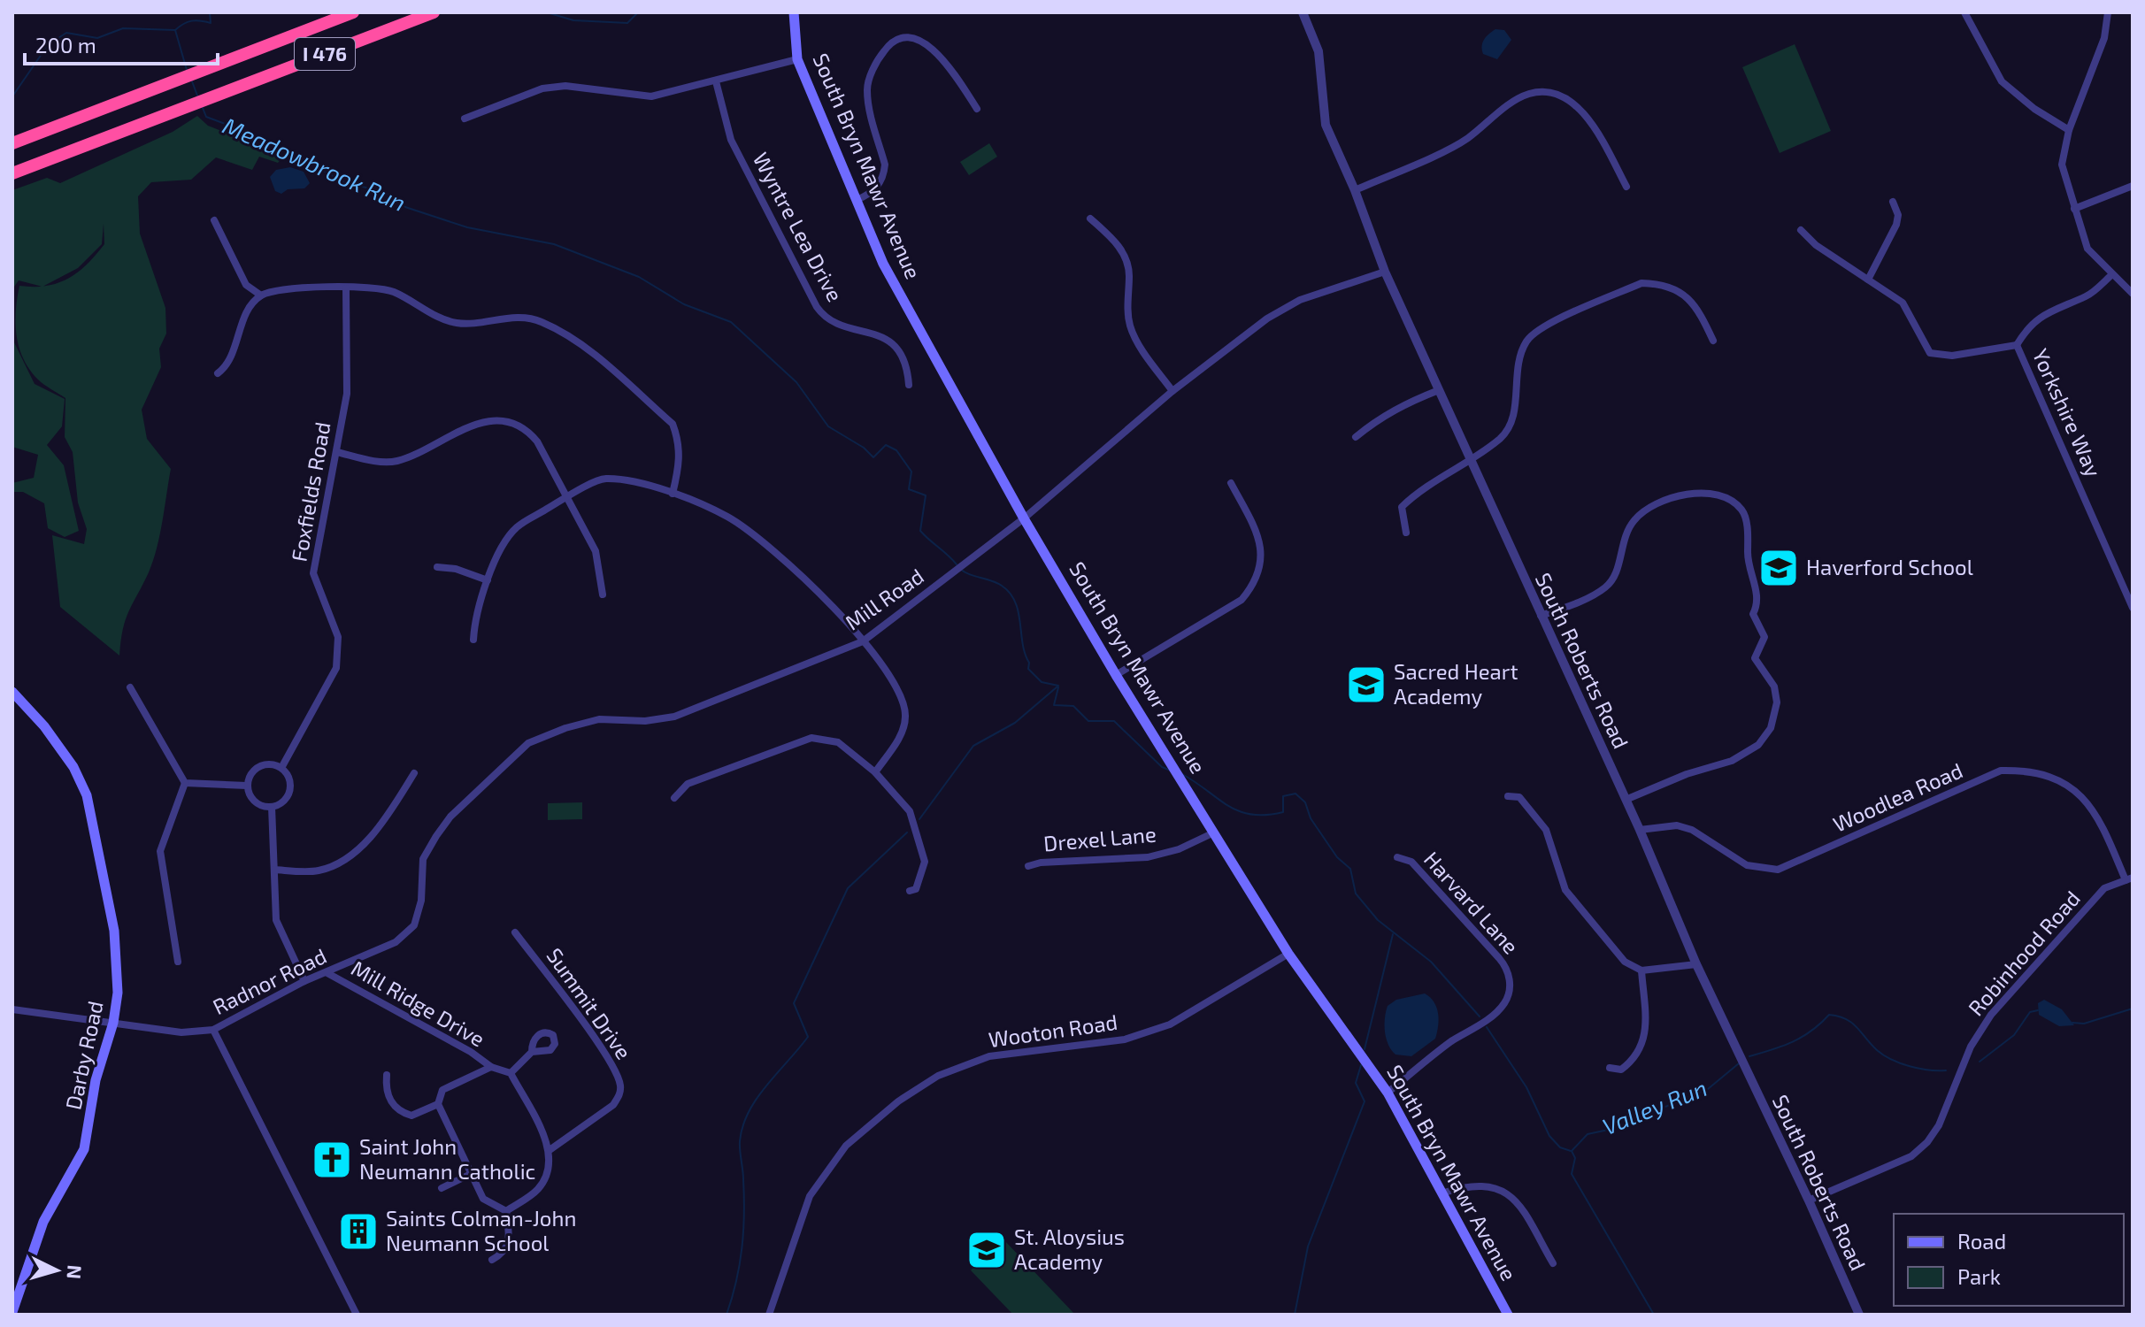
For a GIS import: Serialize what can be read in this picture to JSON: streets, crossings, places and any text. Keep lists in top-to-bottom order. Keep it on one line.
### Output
{"streets":{"highway":["I 476"],"main road":["South Bryn Mawr Avenue","Darby Road"],"street":["Wyntre Lea Drive","Yorkshire Way","Foxfields Road","Mill Road","South Roberts Road","Woodlea Road","Drexel Lane","Harvard Lane","Robinhood Road","Radnor Road","Mill Ridge Drive","Summit Drive","Wooton Road"]},"crossings":[["South Bryn Mawr Avenue","Mill Road"],["South Bryn Mawr Avenue","Drexel Lane"],["South Bryn Mawr Avenue","Harvard Lane"],["South Bryn Mawr Avenue","Wooton Road"],["Mill Road","South Roberts Road"],["Mill Road","Radnor Road"],["South Roberts Road","Woodlea Road"],["South Roberts Road","Robinhood Road"],["Woodlea Road","Robinhood Road"],["Radnor Road","Mill Ridge Drive"],["Radnor Road","Darby Road"]],"water":["Meadowbrook Run","Valley Run"],"places":{"school or university":["Haverford School","Sacred Heart Academy","St. Aloysius Academy"],"church":["Saint John Neumann Catholic"],"building":["Saints Colman-John Neumann School"]},"legend":["Road","Park"],"scale_bar":"200 m","north":"right"}
